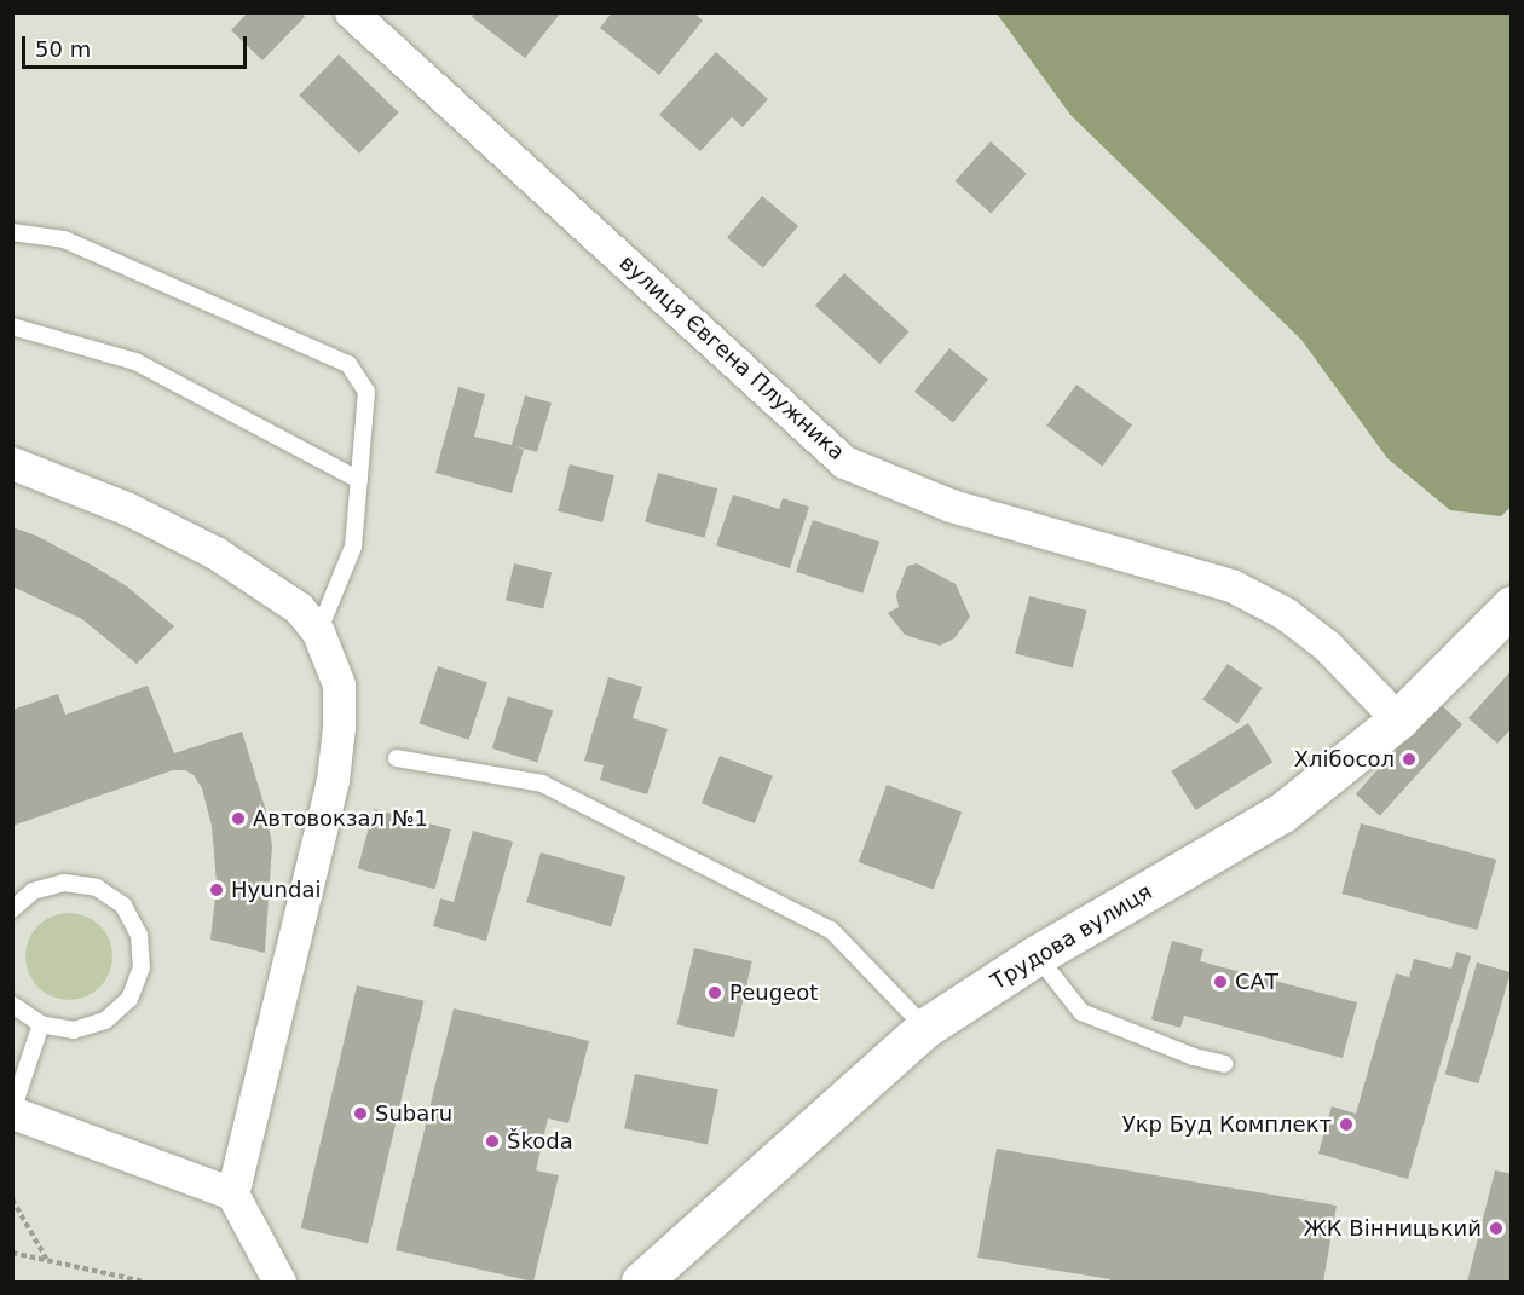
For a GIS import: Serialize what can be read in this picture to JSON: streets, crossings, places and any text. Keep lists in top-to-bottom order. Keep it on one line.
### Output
{"streets":{"street":["вулиця Євгена Плужника","Трудова вулиця"]},"crossings":[["вулиця Євгена Плужника","Трудова вулиця"]],"places":["Хлібосол","Автовокзал №1","Hyundai","САТ","Peugeot","Subaru","Укр Буд Комплект","Škoda","ЖК Вінницький"],"scale_bar":"50 m"}
